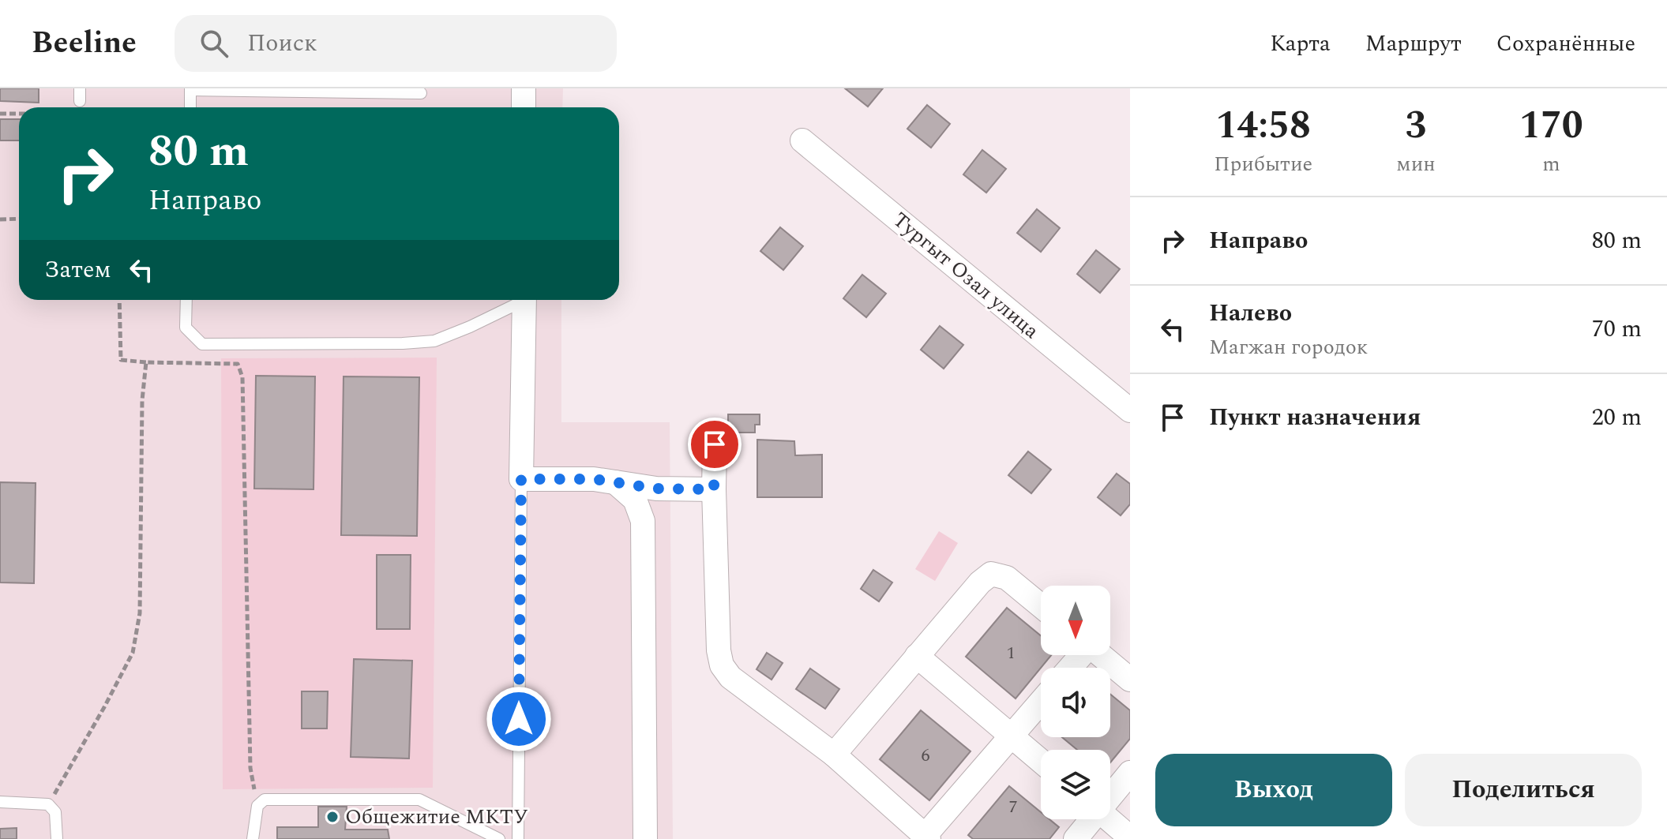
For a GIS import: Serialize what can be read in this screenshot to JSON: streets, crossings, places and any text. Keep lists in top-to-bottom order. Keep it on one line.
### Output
{"streets":{"street":["Тургыт Озал улица"]},"places":["Общежитие МКТУ"],"house_numbers":["1","6","7"],"north":"bottom","page":{"header":"Beeline","search":"Поиск","nav":["Карта","Маршрут","Сохранённые"],"eta":["14:58","Прибытие","3","мин","170","m"],"turn":["80 m","Направо"],"list":[{"name":"Направо","value":"80 m"},{"name":"Налево","note":"Магжан городок","value":"70 m"},{"name":"Пункт назначения","value":"20 m"}],"then":"Затем","buttons":["Выход","Поделиться"]}}
